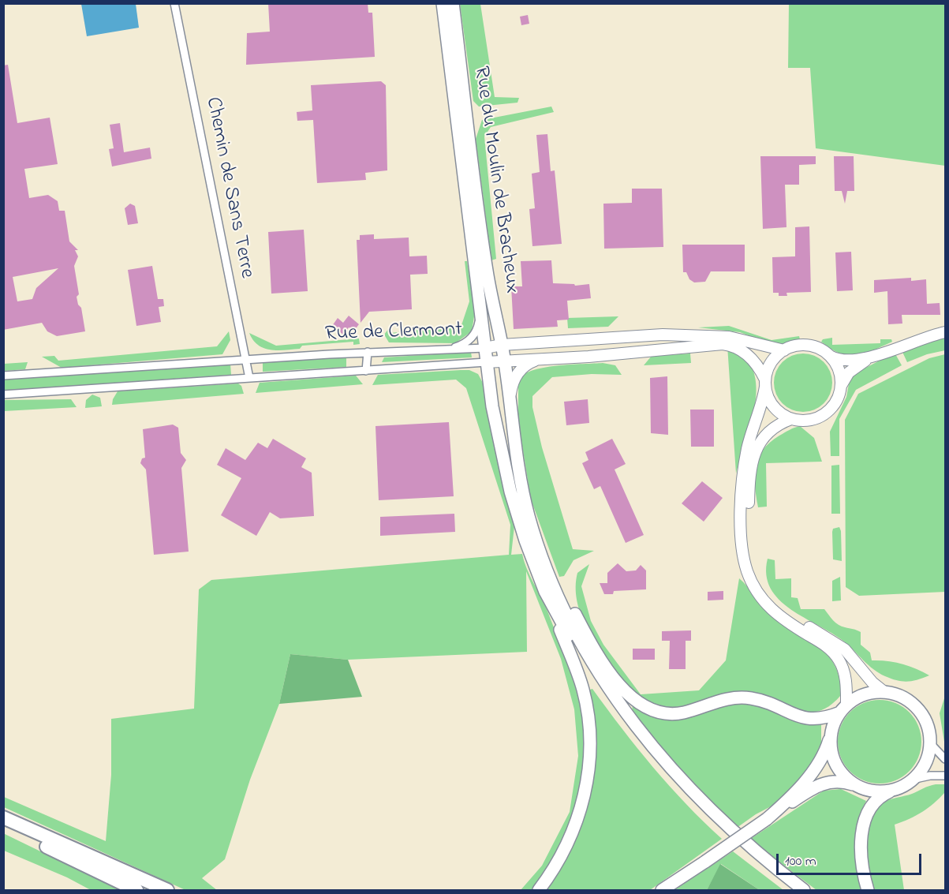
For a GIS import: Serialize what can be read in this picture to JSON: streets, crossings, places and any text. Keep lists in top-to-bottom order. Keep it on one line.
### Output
{"streets":{"main road":["Rue du Moulin de Bracheux","Rue de Clermont"],"street":["Chemin de Sans Terre"]},"crossings":[["Rue du Moulin de Bracheux","Rue de Clermont"],["Chemin de Sans Terre","Rue de Clermont"]],"scale_bar":"100 m"}
